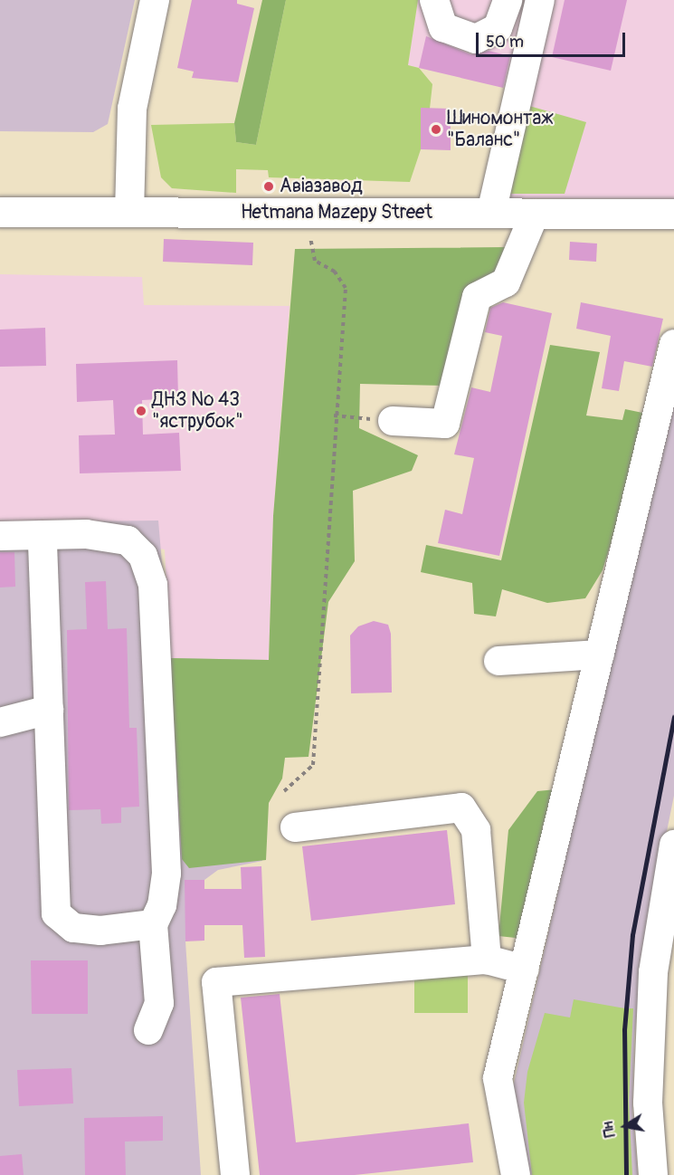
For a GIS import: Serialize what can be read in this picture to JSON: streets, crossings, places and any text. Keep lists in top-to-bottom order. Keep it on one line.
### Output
{"streets":{"main road":["Hetmana Mazepy Street"]},"places":["Шиномонтаж \"Баланс\"","Авіазавод","ДНЗ № 43 \"яструбок\""],"scale_bar":"50 m","north":"left"}
